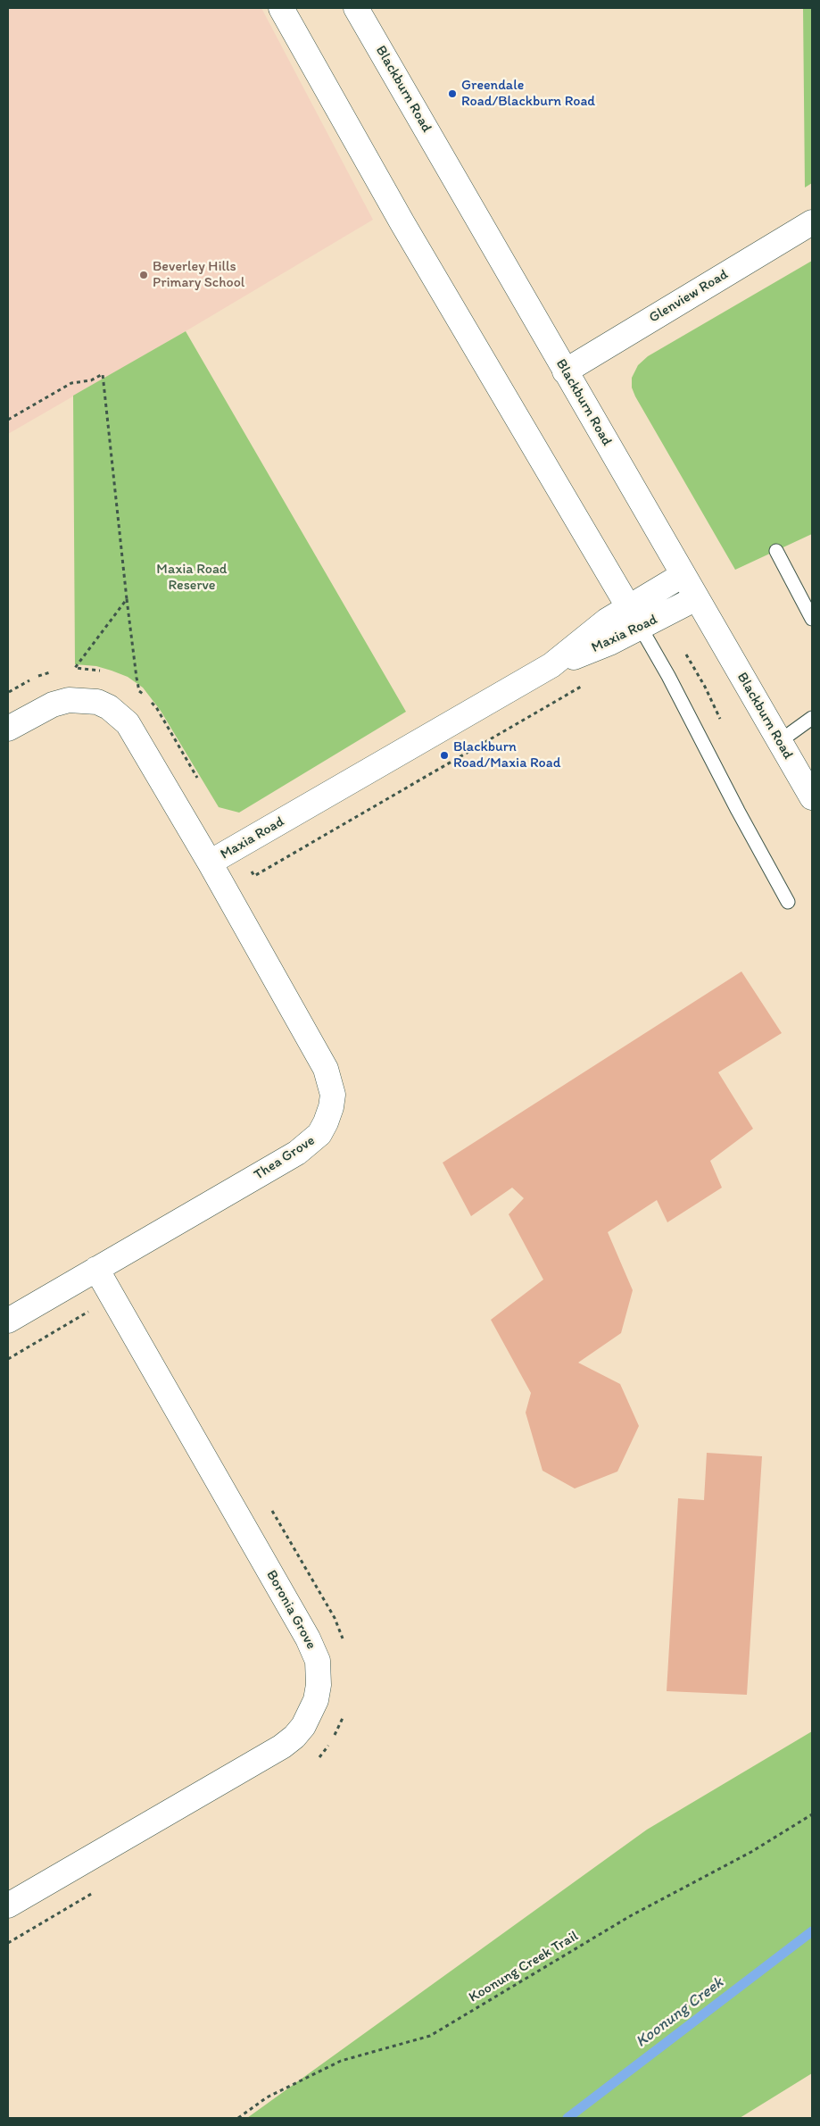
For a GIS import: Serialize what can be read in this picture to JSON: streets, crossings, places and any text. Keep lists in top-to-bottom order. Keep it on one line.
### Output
{"streets":{"street":["Blackburn Road","Glenview Road","Maxia Road","Thea Grove","Boronia Grove"],"path":["Koonung Creek Trail"]},"crossings":[["Blackburn Road","Glenview Road"],["Blackburn Road","Maxia Road"],["Maxia Road","Thea Grove"],["Thea Grove","Boronia Grove"]],"water":["Koonung Creek"],"parks":["Maxia Road Reserve"],"places":["Greendale Road/Blackburn Road","Beverley Hills Primary School","Blackburn Road/Maxia Road"]}
